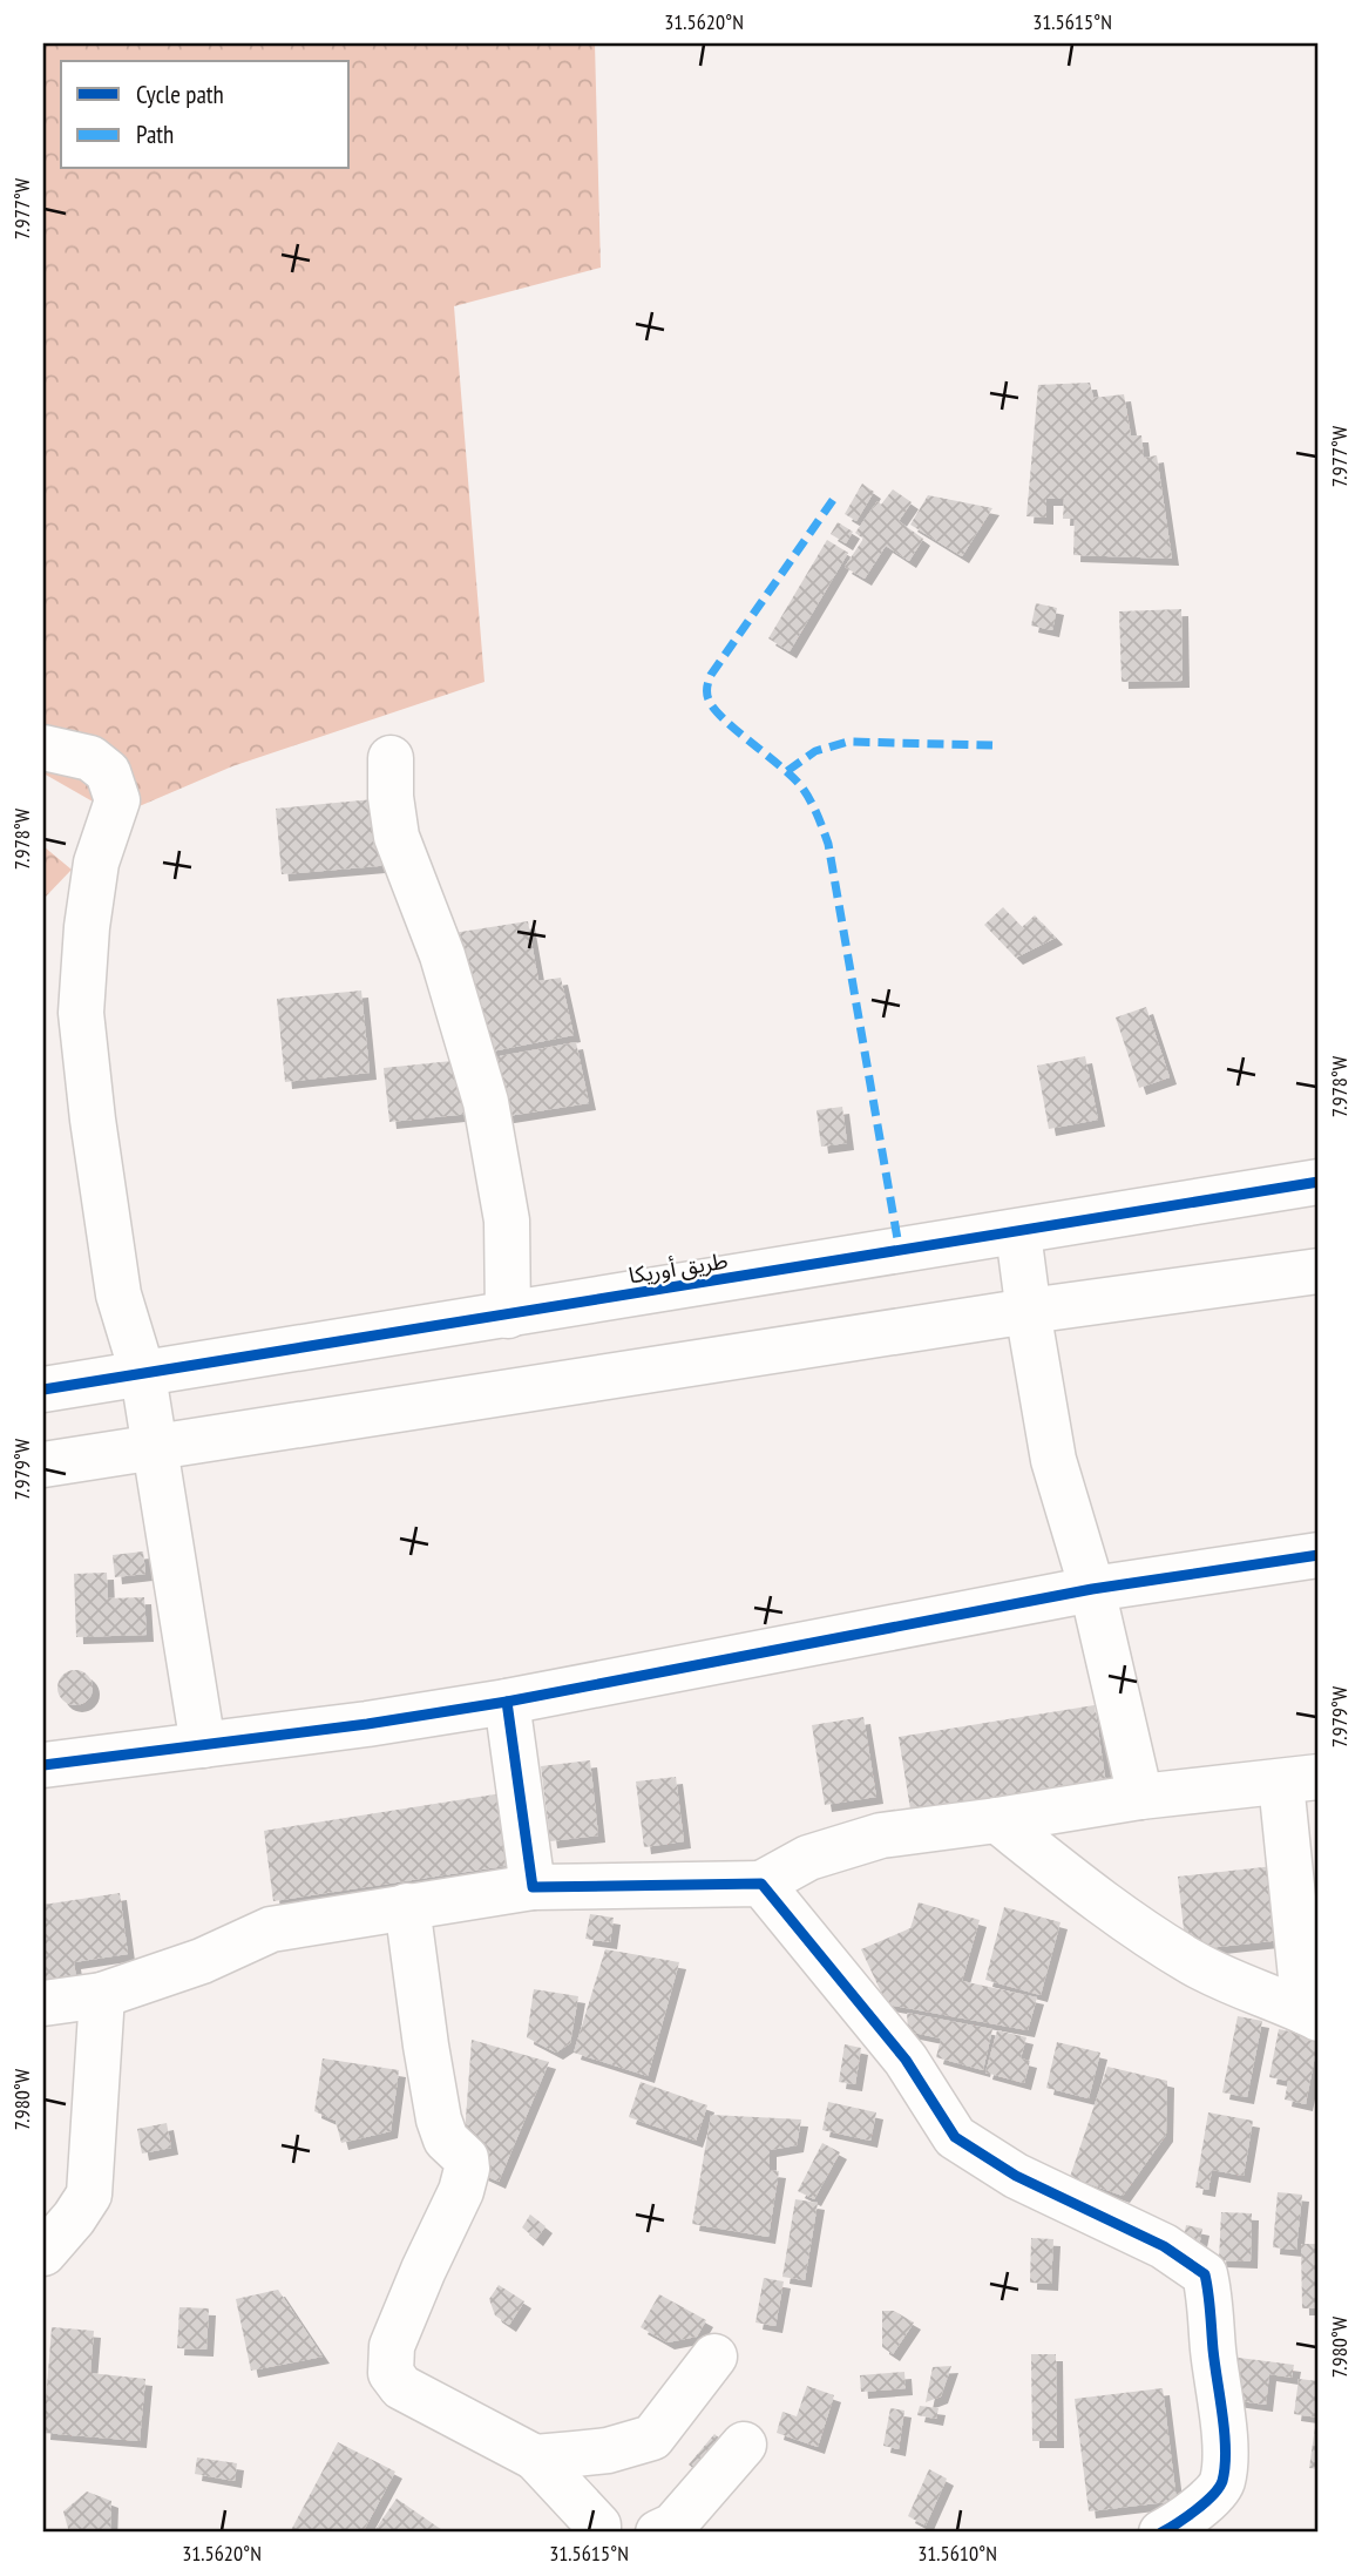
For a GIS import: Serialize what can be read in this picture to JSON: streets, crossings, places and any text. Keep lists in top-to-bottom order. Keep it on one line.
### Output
{"streets":{"street":["طريق أوريكا"]},"legend":["Cycle path","Path"],"coordinates":["31.5620°N","31.5615°N","7.977°W","7.978°W","7.979°W","7.980°W","31.5610°N"]}
